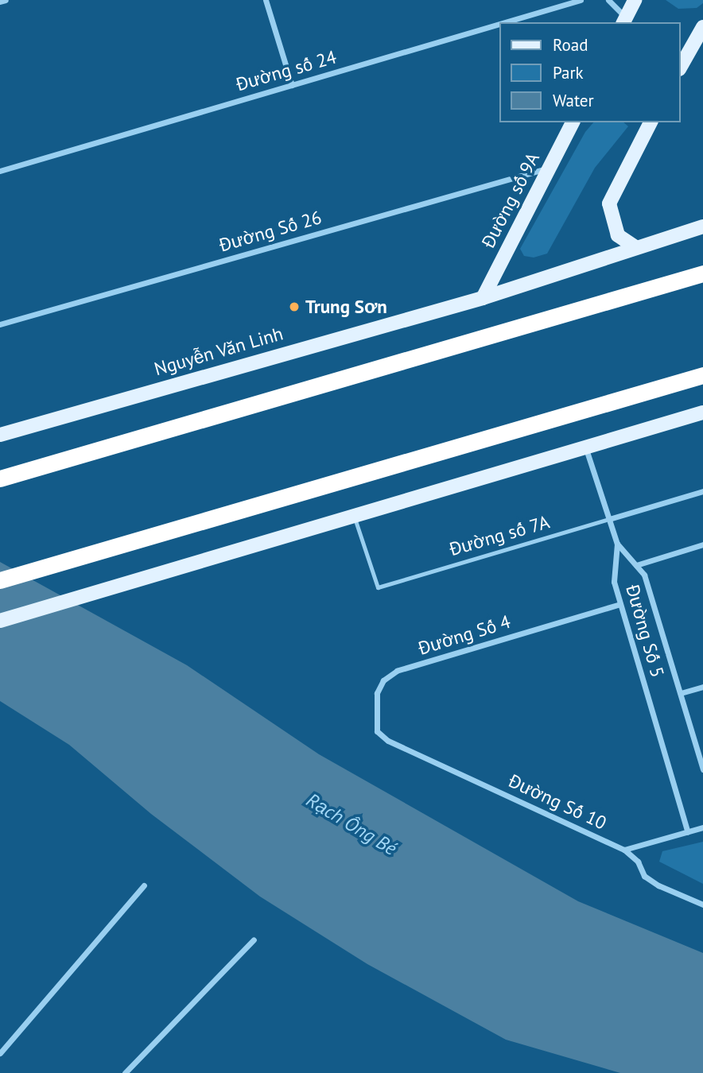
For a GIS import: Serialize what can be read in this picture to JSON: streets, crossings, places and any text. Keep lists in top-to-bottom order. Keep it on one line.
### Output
{"streets":{"main road":["Đường số 9A","Nguyễn Văn Linh"],"street":["Đường số 24","Đường Số 26","Đường số 7A","Đường Số 5","Đường Số 4","Đường Số 10"]},"crossings":[["Đường số 9A","Đường Số 26"],["Đường số 9A","Nguyễn Văn Linh"],["Đường Số 5","Đường Số 4"],["Đường Số 4","Đường Số 10"]],"water":["Rạch Ông Bé"],"places":["Trung Sơn"],"legend":["Road","Park","Water"]}
